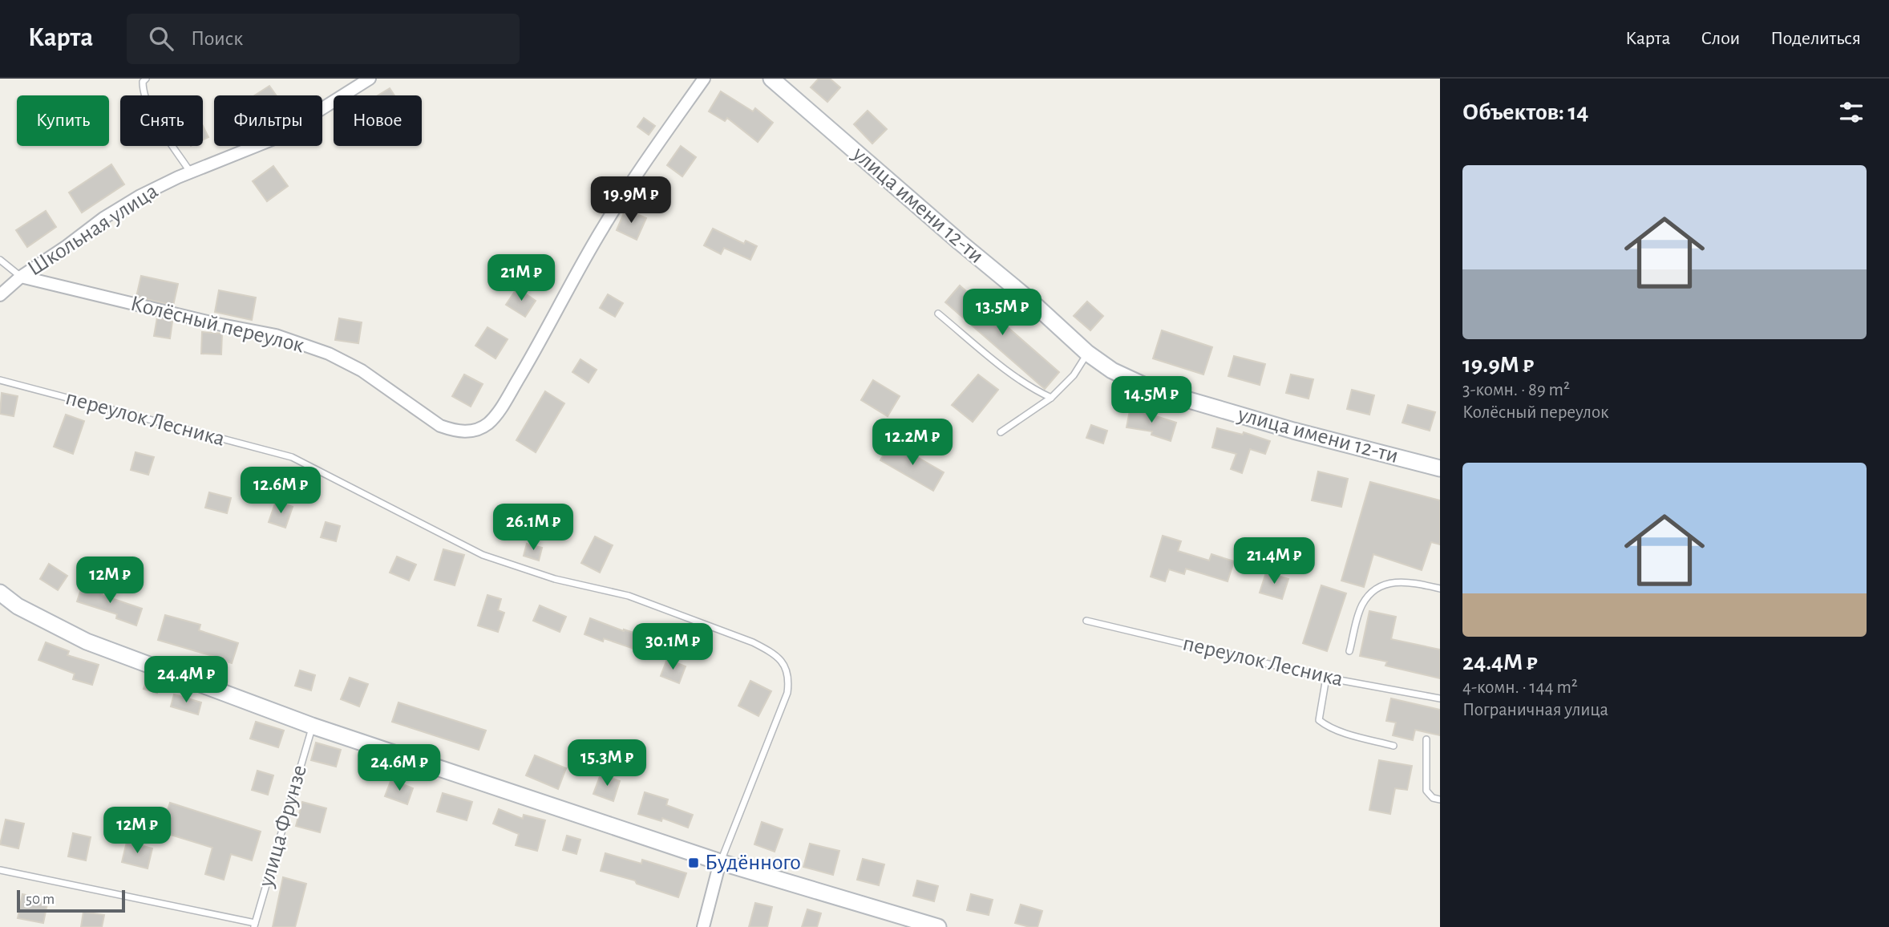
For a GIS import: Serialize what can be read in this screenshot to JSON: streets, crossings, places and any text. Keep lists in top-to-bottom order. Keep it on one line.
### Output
{"streets":{"street":["улица имени 12-ти","Школьная улица","Колёсный переулок"],"lane":["переулок Лесника","улица Фрунзе"]},"crossings":[["Школьная улица","Колёсный переулок"]],"places":{"transit":["Будённого"]},"scale_bar":"50 m","page":{"header":"Карта","search":"Поиск","nav":["Карта","Слои","Поделиться"],"heading":"Объектов: 14","chip":["Купить","Снять","Фильтры","Новое"],"list":[{"name":"19.9M ₽","note":"3-комн. · 89 m² · Колёсный переулок"},{"name":"24.4M ₽","note":"4-комн. · 144 m² · Пограничная улица"}],"price":["19.9M ₽","21M ₽","13.5M ₽","14.5M ₽","12.2M ₽","12.6M ₽","26.1M ₽","21.4M ₽","12M ₽","30.1M ₽","24.4M ₽","15.3M ₽","24.6M ₽","12M ₽"],"scale":"50 m"}}
